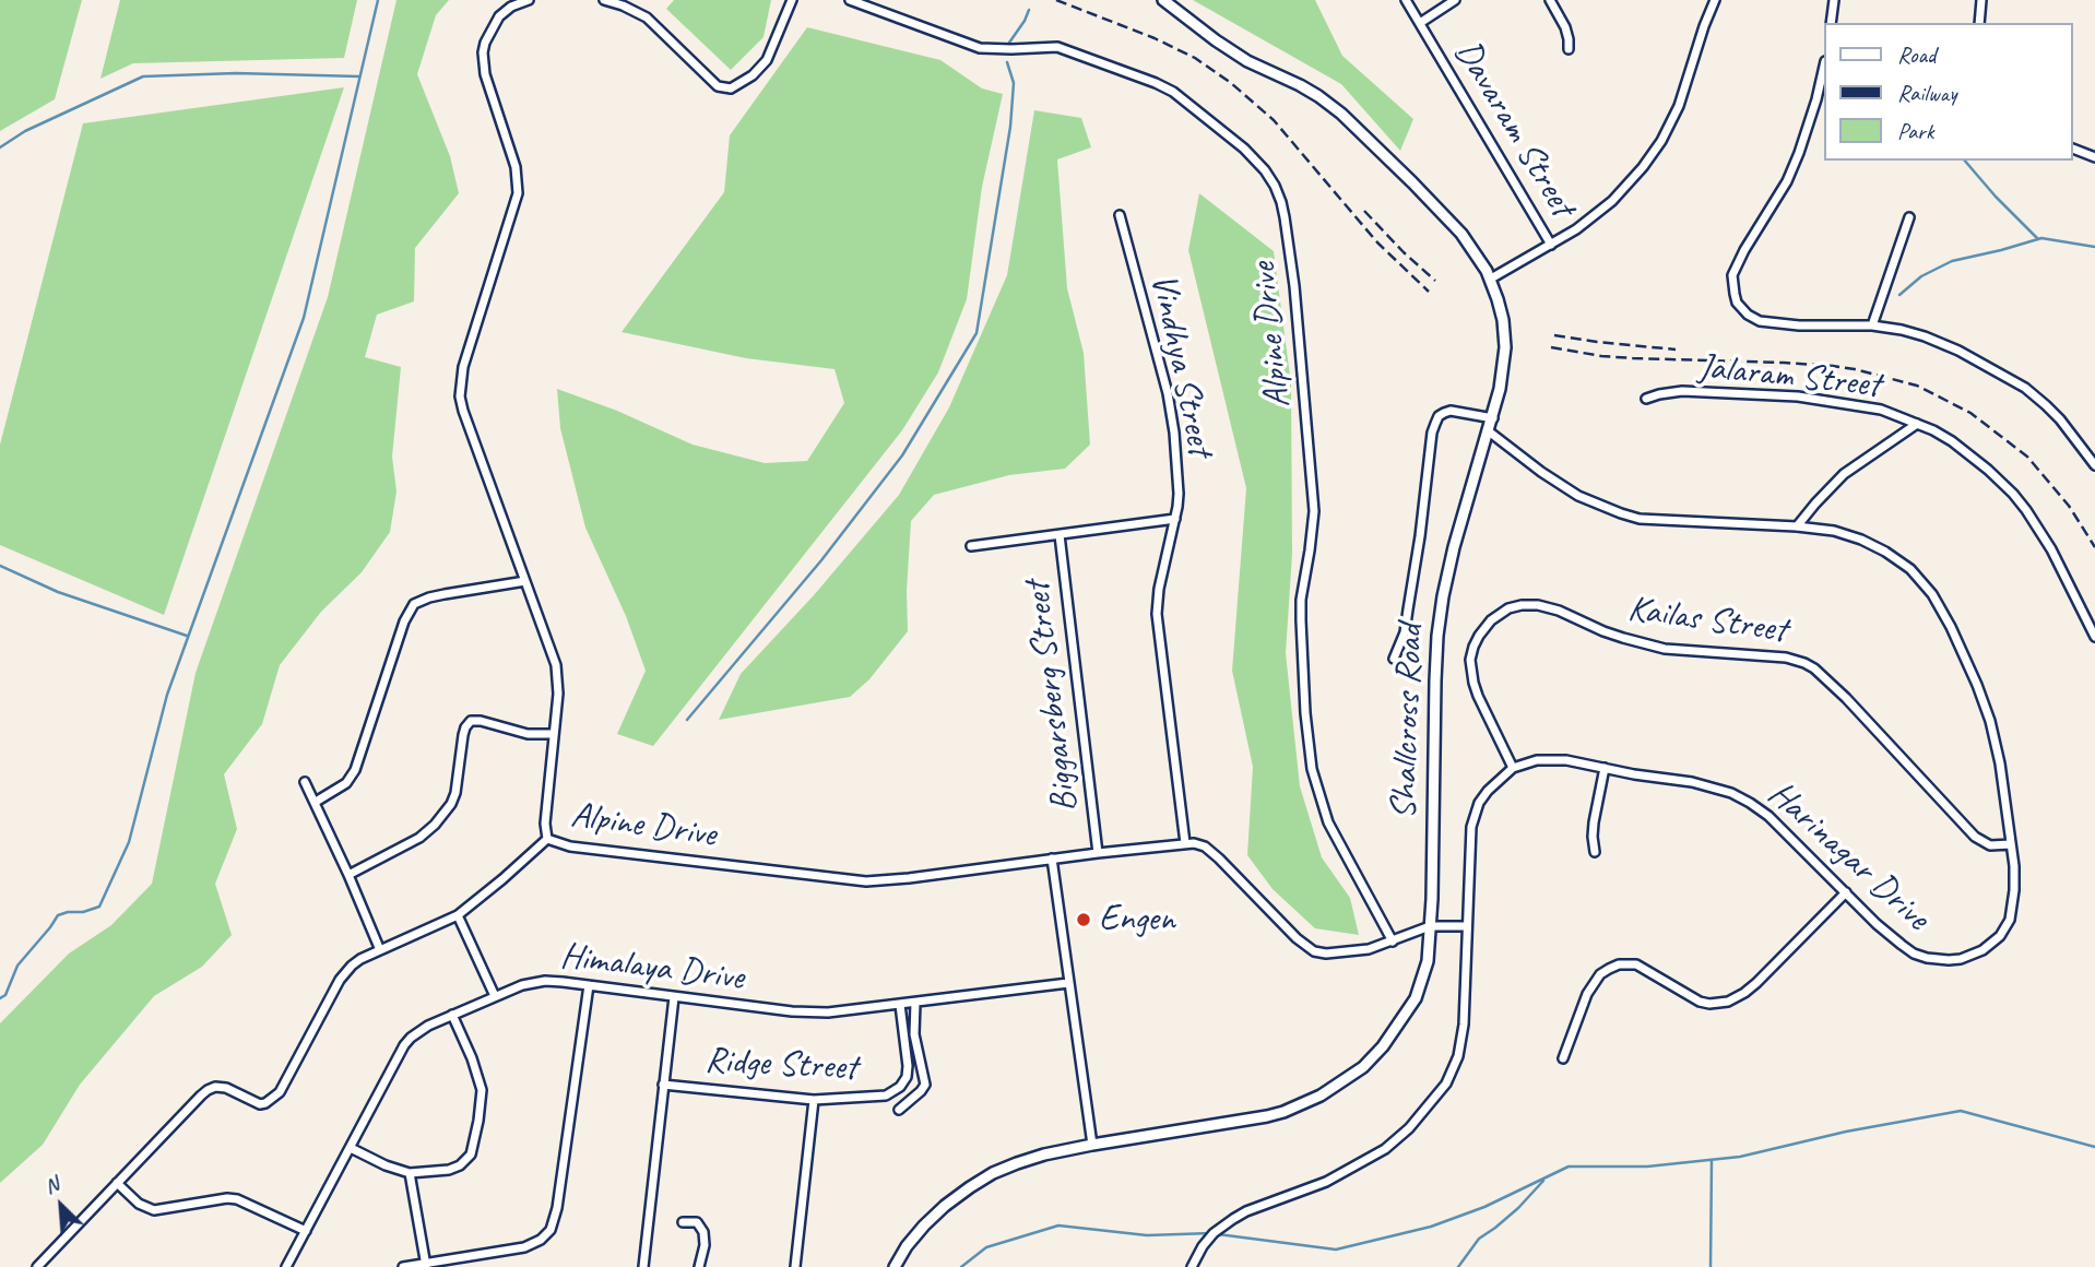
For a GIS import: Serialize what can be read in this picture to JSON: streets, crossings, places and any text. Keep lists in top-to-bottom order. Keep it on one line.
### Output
{"streets":{"street":["Davaram Street","Alpine Drive","Vindhya Street","Jalaram Street","Kailas Street","Biggarsberg Street","Shallcross Road","Harinagar Drive","Himalaya Drive","Ridge Street"]},"crossings":[["Alpine Drive","Vindhya Street"],["Alpine Drive","Biggarsberg Street"],["Kailas Street","Harinagar Drive"],["Shallcross Road","Harinagar Drive"],["Himalaya Drive","Ridge Street"]],"places":["Engen"],"legend":["Road","Railway","Park"],"north":"top left"}
